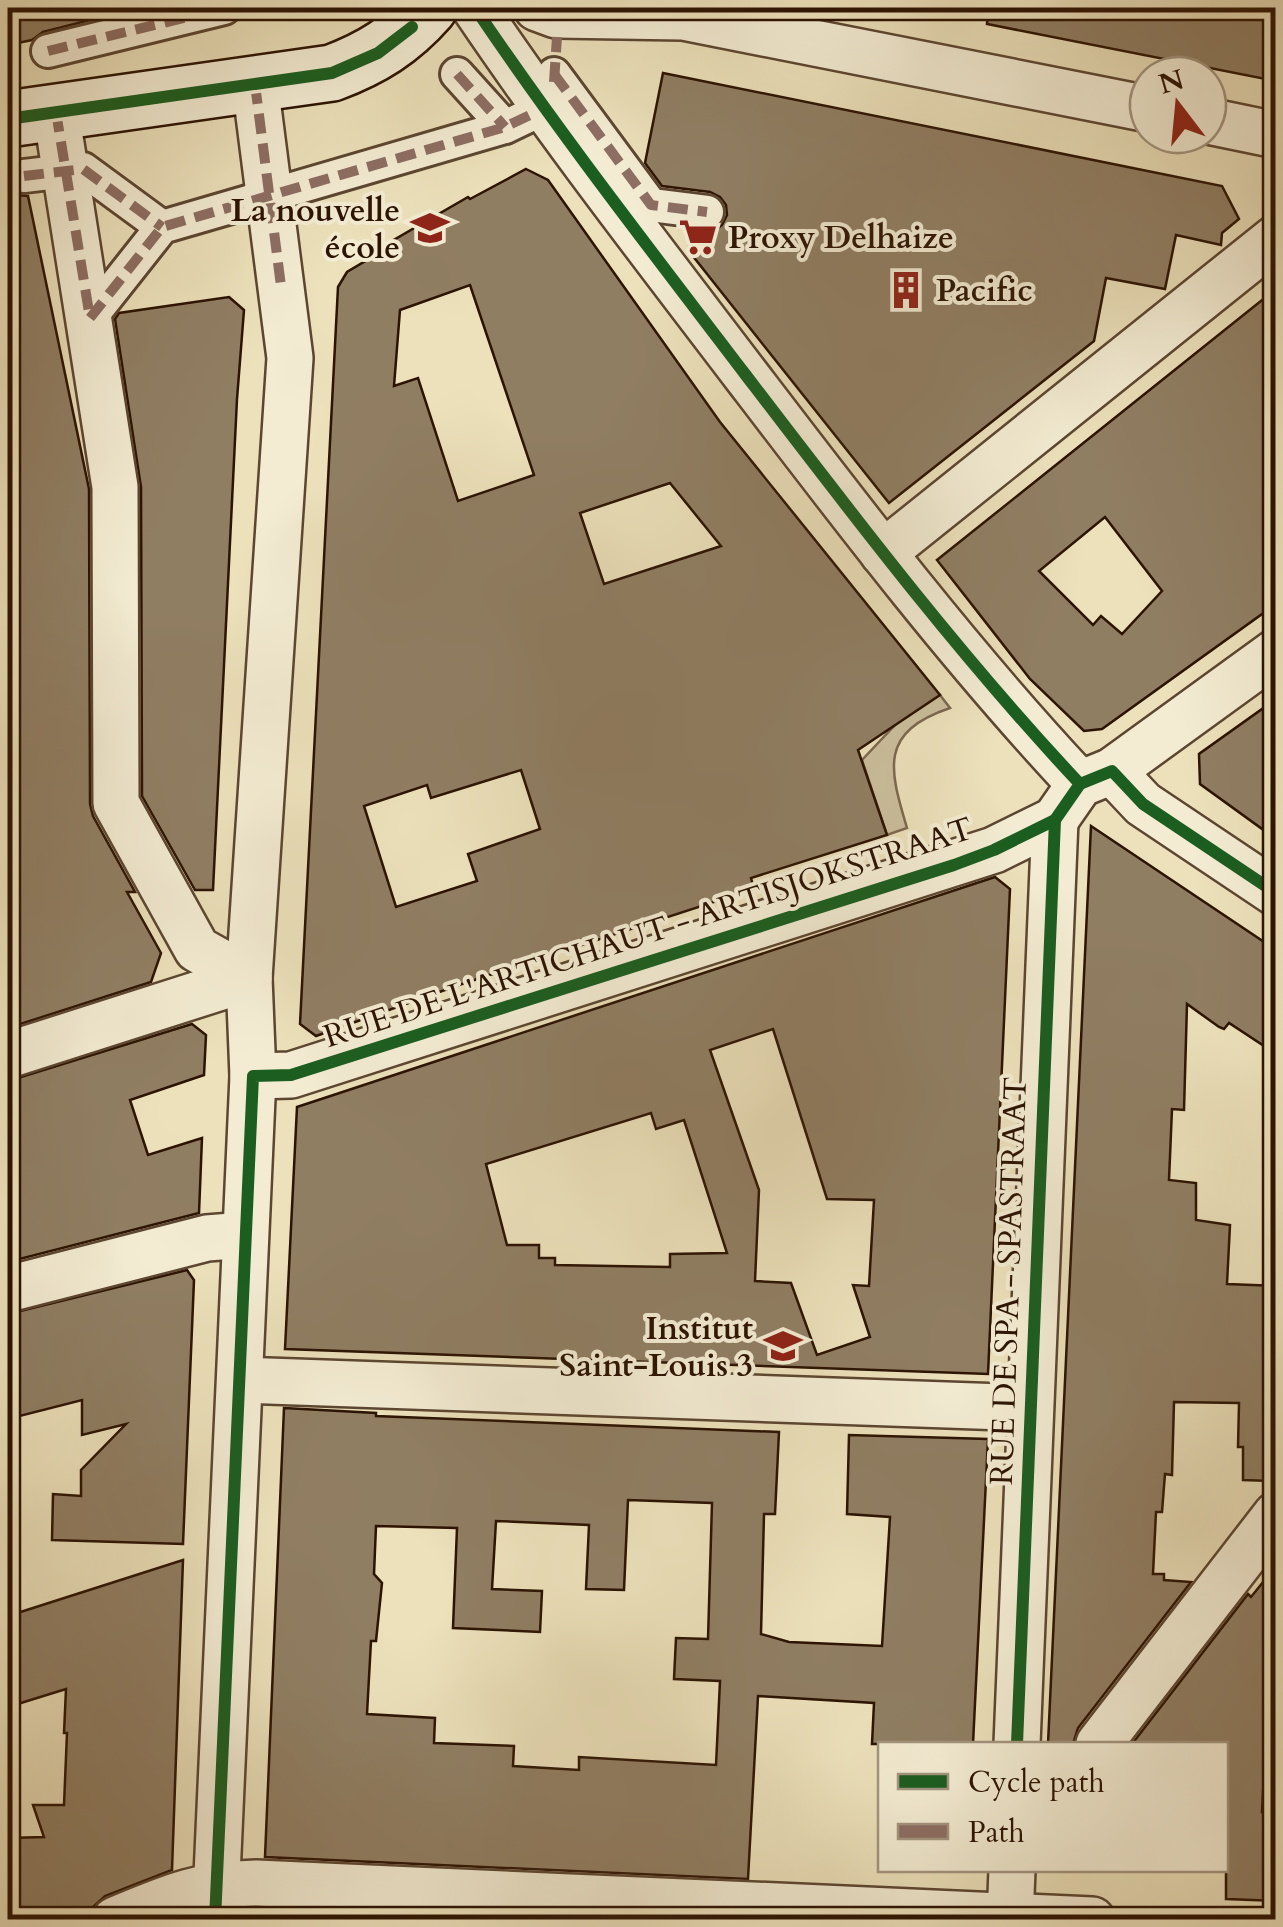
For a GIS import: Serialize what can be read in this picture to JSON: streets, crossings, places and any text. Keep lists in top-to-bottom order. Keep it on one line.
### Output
{"streets":{"street":["RUE DE L'ARTICHAUT - ARTISJOKSTRAAT","RUE DE SPA - SPASTRAAT"]},"crossings":[["RUE DE L'ARTICHAUT - ARTISJOKSTRAAT","RUE DE SPA - SPASTRAAT"]],"places":{"school or university":["La nouvelle école","Institut Saint-Louis 3"],"supermarket":["Proxy Delhaize"],"building":["Pacific"]},"legend":["Cycle path","Path"],"north":"top"}
